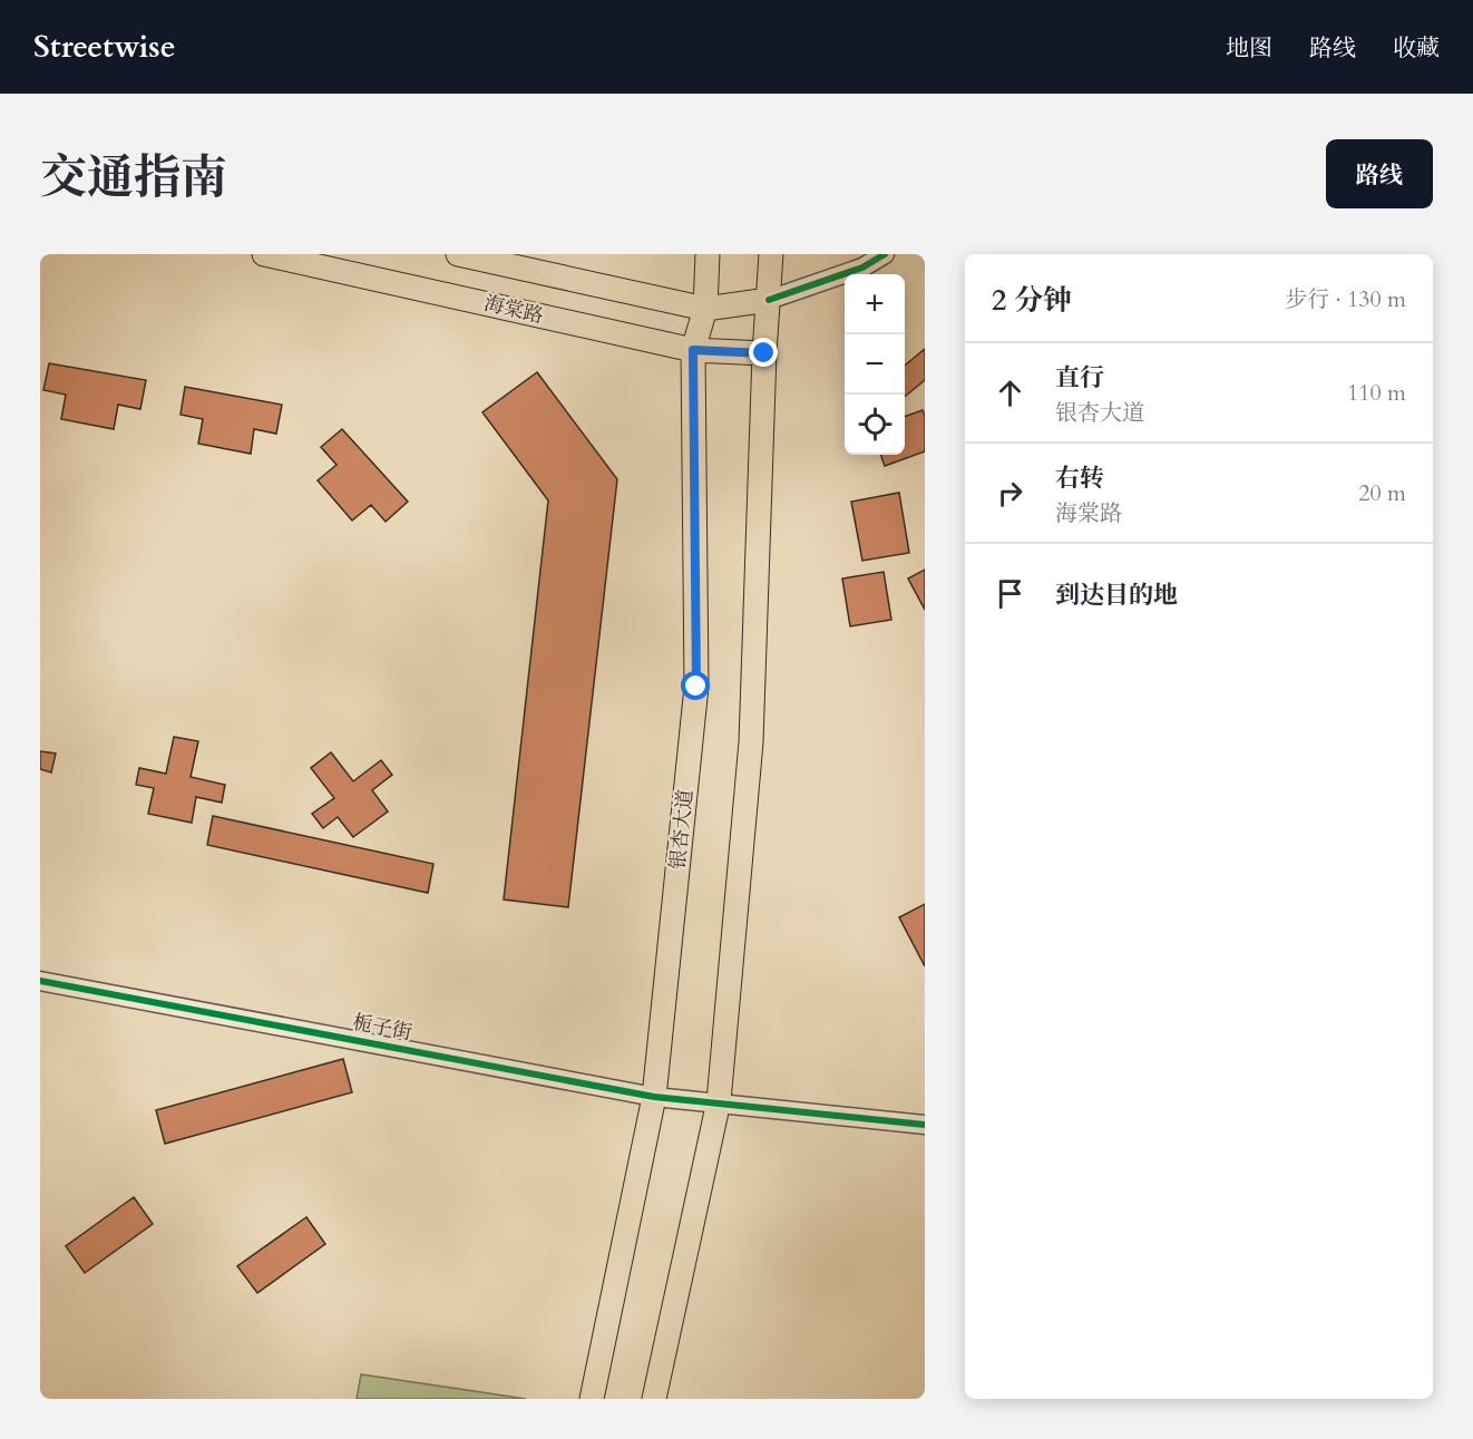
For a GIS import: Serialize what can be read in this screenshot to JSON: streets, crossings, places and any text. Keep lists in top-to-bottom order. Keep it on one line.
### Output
{"streets":{"main road":["海棠路","银杏大道"],"street":["栀子街"]},"crossings":[["海棠路","银杏大道"],["银杏大道","栀子街"]],"page":{"header":"Streetwise","nav":["地图","路线","收藏"],"title":"交通指南","buttons":"路线","heading":["2 分钟","步行 · 130 m"],"map_buttons":["+","−"],"list":[["直行","银杏大道","110 m"],["右转","海棠路","20 m"],"到达目的地"]}}
